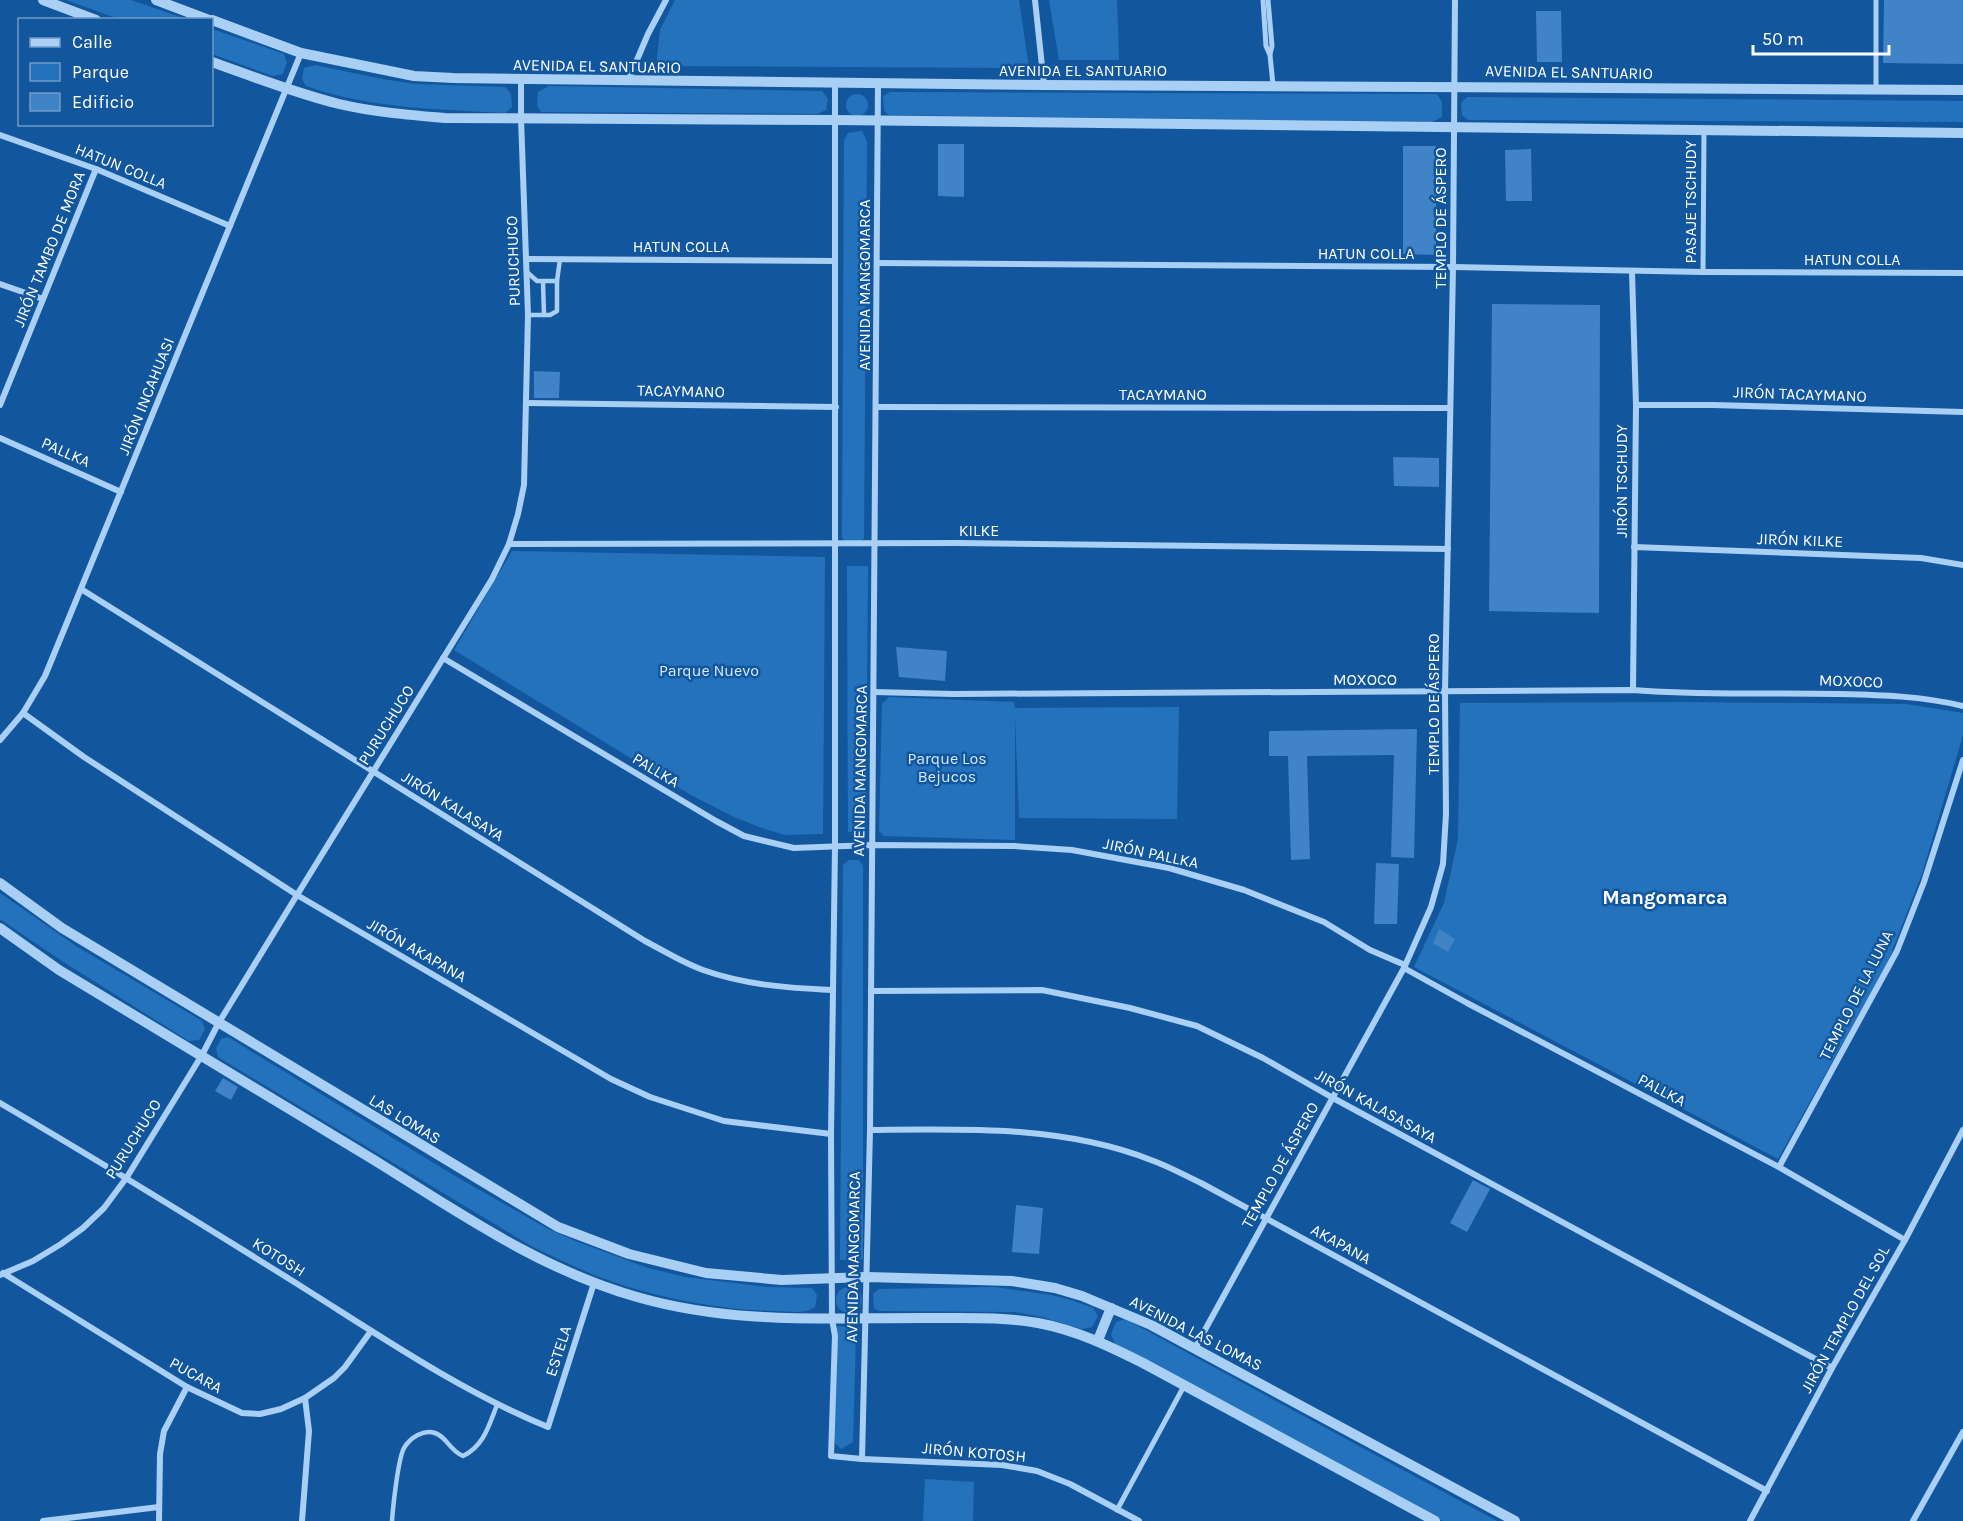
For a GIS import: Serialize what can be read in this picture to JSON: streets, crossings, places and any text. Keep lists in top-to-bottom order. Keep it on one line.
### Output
{"streets":{"street":["AVENIDA EL SANTUARIO","HATUN COLLA","PASAJE TSCHUDY","TEMPLO DE ÁSPERO","JIRÓN TAMBO DE MORA","PURUCHUCO","AVENIDA MANGOMARCA","TACAYMANO","JIRÓN TACAYMANO","JIRÓN INCAHUASI","PALLKA","JIRÓN TSCHUDY","KILKE","JIRÓN KILKE","MOXOCO","JIRÓN KALASAYA","JIRÓN PALLKA","JIRÓN AKAPANA","TEMPLO DE LA LUNA","JIRÓN KALASASAYA","LAS LOMAS","AKAPANA","KOTOSH","JIRÓN TEMPLO DEL SOL","AVENIDA LAS LOMAS","ESTELA","PUCARA","JIRÓN KOTOSH"]},"crossings":[["AVENIDA EL SANTUARIO","TEMPLO DE ÁSPERO"],["AVENIDA EL SANTUARIO","PURUCHUCO"],["AVENIDA EL SANTUARIO","AVENIDA MANGOMARCA"],["AVENIDA EL SANTUARIO","JIRÓN INCAHUASI"],["HATUN COLLA","PASAJE TSCHUDY"],["HATUN COLLA","TEMPLO DE ÁSPERO"],["HATUN COLLA","JIRÓN TAMBO DE MORA"],["HATUN COLLA","PURUCHUCO"],["HATUN COLLA","AVENIDA MANGOMARCA"],["HATUN COLLA","JIRÓN INCAHUASI"],["HATUN COLLA","JIRÓN TSCHUDY"],["TEMPLO DE ÁSPERO","TACAYMANO"],["TEMPLO DE ÁSPERO","PALLKA"],["TEMPLO DE ÁSPERO","KILKE"],["TEMPLO DE ÁSPERO","MOXOCO"],["TEMPLO DE ÁSPERO","JIRÓN PALLKA"],["TEMPLO DE ÁSPERO","JIRÓN KALASASAYA"],["TEMPLO DE ÁSPERO","AKAPANA"],["TEMPLO DE ÁSPERO","AVENIDA LAS LOMAS"],["PURUCHUCO","TACAYMANO"],["PURUCHUCO","PALLKA"],["PURUCHUCO","KILKE"],["PURUCHUCO","JIRÓN KALASAYA"],["PURUCHUCO","JIRÓN AKAPANA"],["PURUCHUCO","LAS LOMAS"],["PURUCHUCO","KOTOSH"],["PURUCHUCO","PUCARA"],["AVENIDA MANGOMARCA","TACAYMANO"],["AVENIDA MANGOMARCA","PALLKA"],["AVENIDA MANGOMARCA","KILKE"],["AVENIDA MANGOMARCA","MOXOCO"],["AVENIDA MANGOMARCA","JIRÓN KALASAYA"],["AVENIDA MANGOMARCA","JIRÓN PALLKA"],["AVENIDA MANGOMARCA","JIRÓN AKAPANA"],["AVENIDA MANGOMARCA","JIRÓN KALASASAYA"],["AVENIDA MANGOMARCA","LAS LOMAS"],["AVENIDA MANGOMARCA","AKAPANA"],["AVENIDA MANGOMARCA","AVENIDA LAS LOMAS"],["AVENIDA MANGOMARCA","JIRÓN KOTOSH"],["JIRÓN TACAYMANO","JIRÓN TSCHUDY"],["JIRÓN INCAHUASI","PALLKA"],["JIRÓN INCAHUASI","JIRÓN KALASAYA"],["JIRÓN INCAHUASI","JIRÓN AKAPANA"],["PALLKA","JIRÓN PALLKA"],["PALLKA","TEMPLO DE LA LUNA"],["PALLKA","JIRÓN TEMPLO DEL SOL"],["JIRÓN TSCHUDY","JIRÓN KILKE"],["JIRÓN TSCHUDY","MOXOCO"],["JIRÓN KALASASAYA","JIRÓN TEMPLO DEL SOL"],["LAS LOMAS","AVENIDA LAS LOMAS"],["AKAPANA","JIRÓN TEMPLO DEL SOL"],["KOTOSH","ESTELA"],["KOTOSH","PUCARA"]],"districts":["Mangomarca"],"parks":["Parque Nuevo","Parque Los Bejucos"],"legend":["Calle","Parque","Edificio"],"scale_bar":"50 m"}
